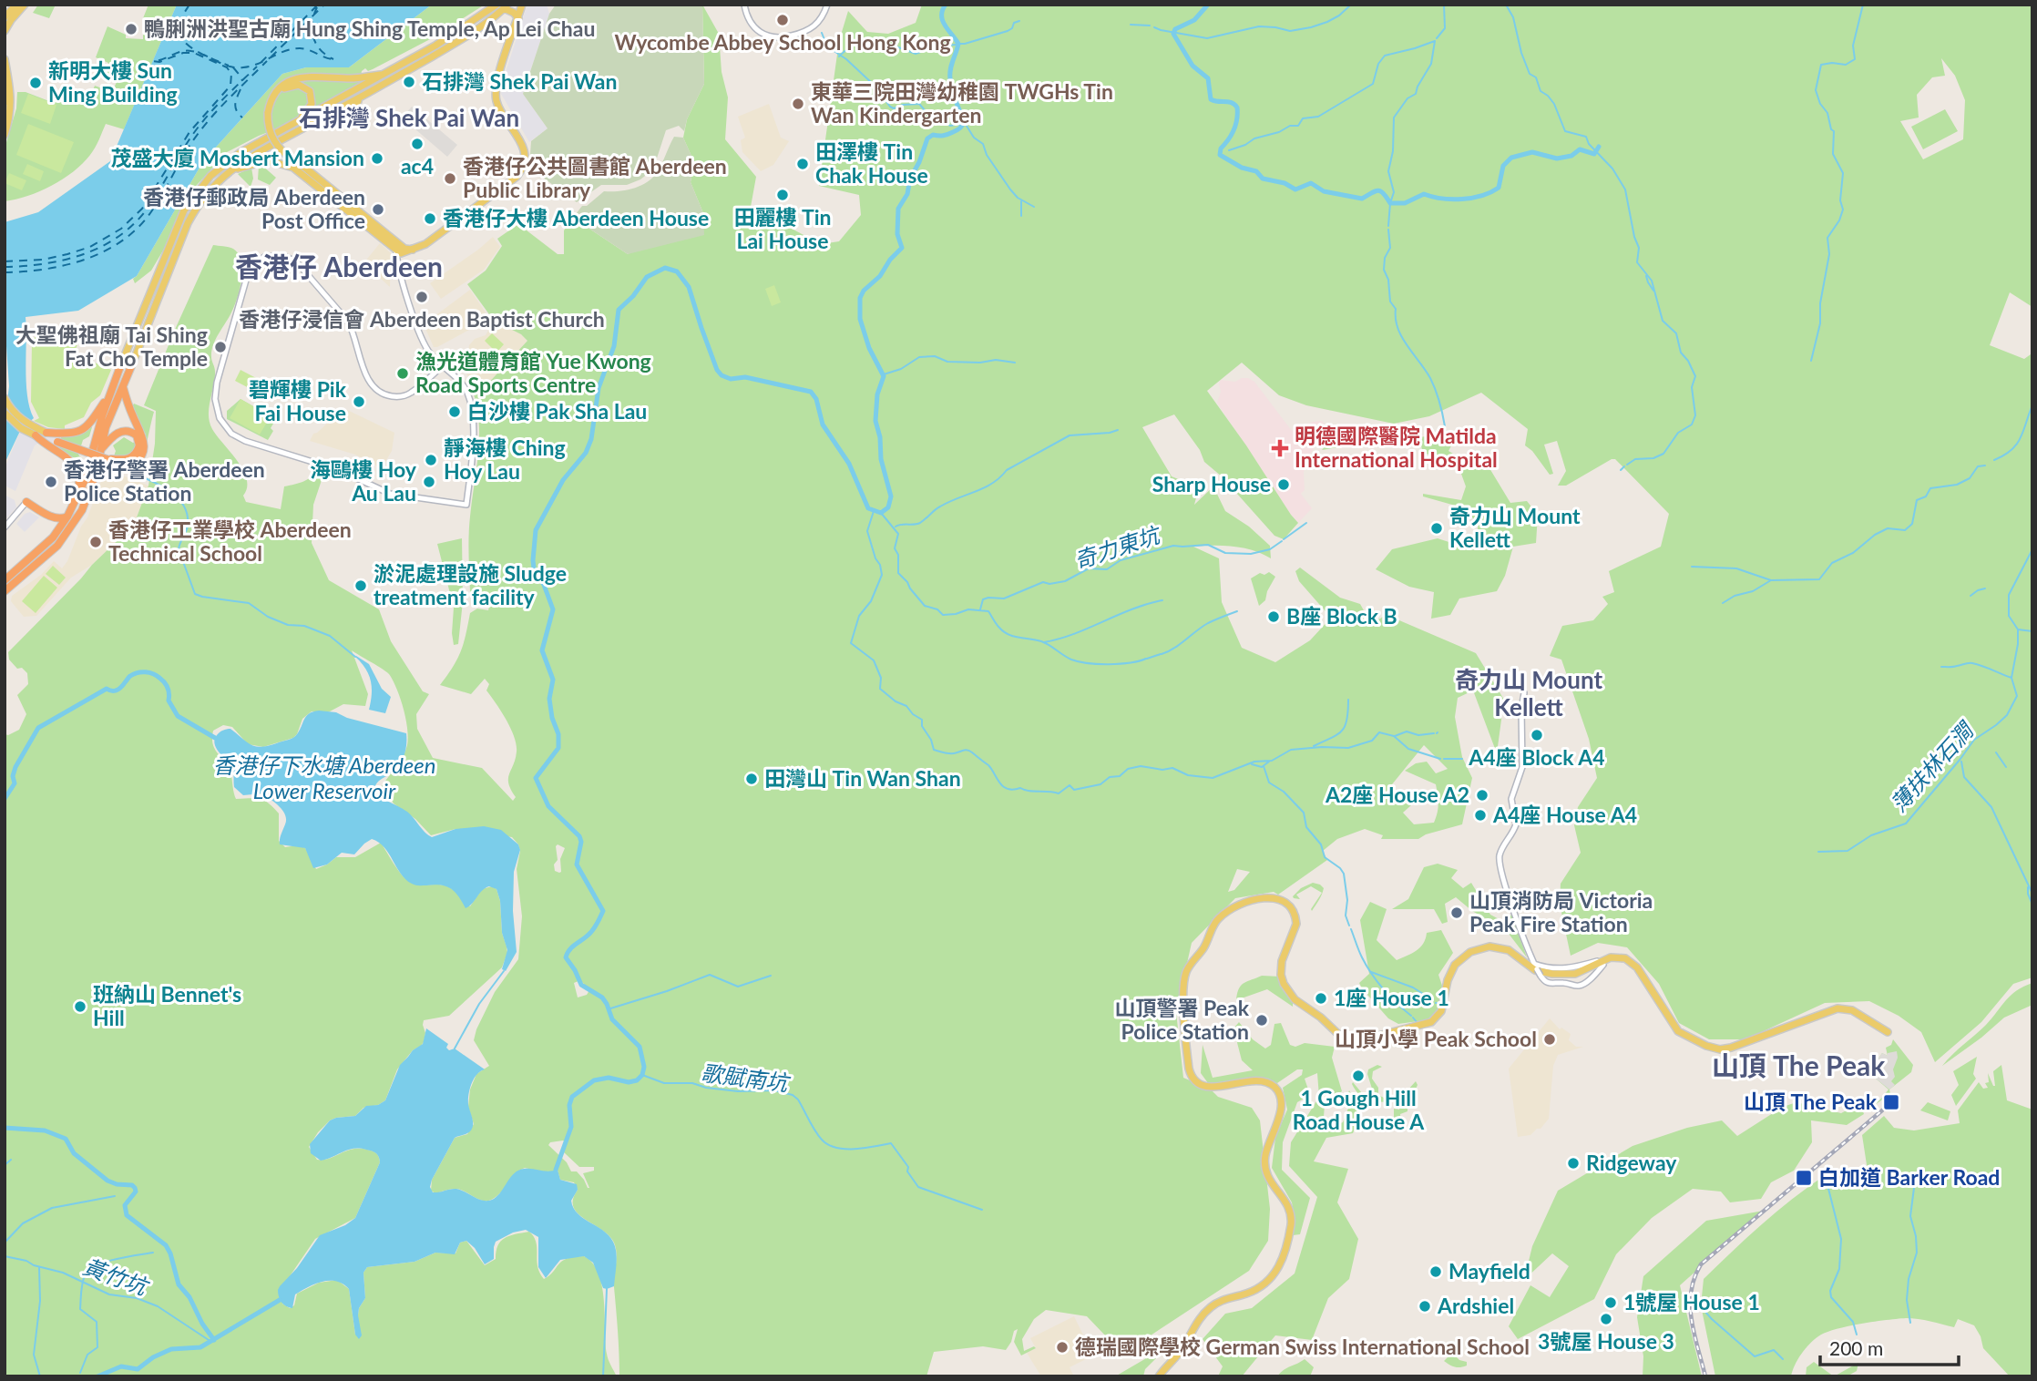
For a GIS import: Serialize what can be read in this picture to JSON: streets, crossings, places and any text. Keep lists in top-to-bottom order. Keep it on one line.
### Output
{"districts":["石排灣 Shek Pai Wan","香港仔 Aberdeen","奇力山 Mount Kellett","山頂 The Peak"],"water":["奇力東坑","香港仔下水塘 Aberdeen Lower Reservoir","薄扶林石澗","歌賦南坑","黃竹坑"],"places":{"other":["Wycombe Abbey School Hong Kong","鴨脷洲洪聖古廟 Hung Shing Temple, Ap Lei Chau","石排灣 Shek Pai Wan","新明大樓 Sun Ming Building","東華三院田灣幼稚園 TWGHs Tin Wan Kindergarten","ac4","茂盛大廈 Mosbert Mansion","田澤樓 Tin Chak House","香港仔公共圖書館 Aberdeen Public Library","田麗樓 Tin Lai House","香港仔郵政局 Aberdeen Post Office","香港仔大樓 Aberdeen House","香港仔浸信會 Aberdeen Baptist Church","大聖佛祖廟 Tai Shing Fat Cho Temple","漁光道體育館 Yue Kwong Road Sports Centre","碧輝樓 Pik Fai House","白沙樓 Pak Sha Lau","靜海樓 Ching Hoy Lau","香港仔警署 Aberdeen Police Station","海鷗樓 Hoy Au Lau","Sharp House","奇力山 Mount Kellett","香港仔工業學校 Aberdeen Technical School","淤泥處理設施 Sludge treatment facility","B座 Block B","A4座 Block A4","田灣山 Tin Wan Shan","A2座 House A2","A4座 House A4","山頂消防局 Victoria Peak Fire Station","1座 House 1","班納山 Bennet's Hill","山頂警署 Peak Police Station","山頂小學 Peak School","1 Gough Hill Road House A","Ridgeway","Mayfield","1號屋 House 1","Ardshiel","3號屋 House 3","德瑞國際學校 German Swiss International School"],"health":["明德國際醫院 Matilda International Hospital"],"transit":["山頂 The Peak","白加道 Barker Road"]},"scale_bar":"200 m"}
